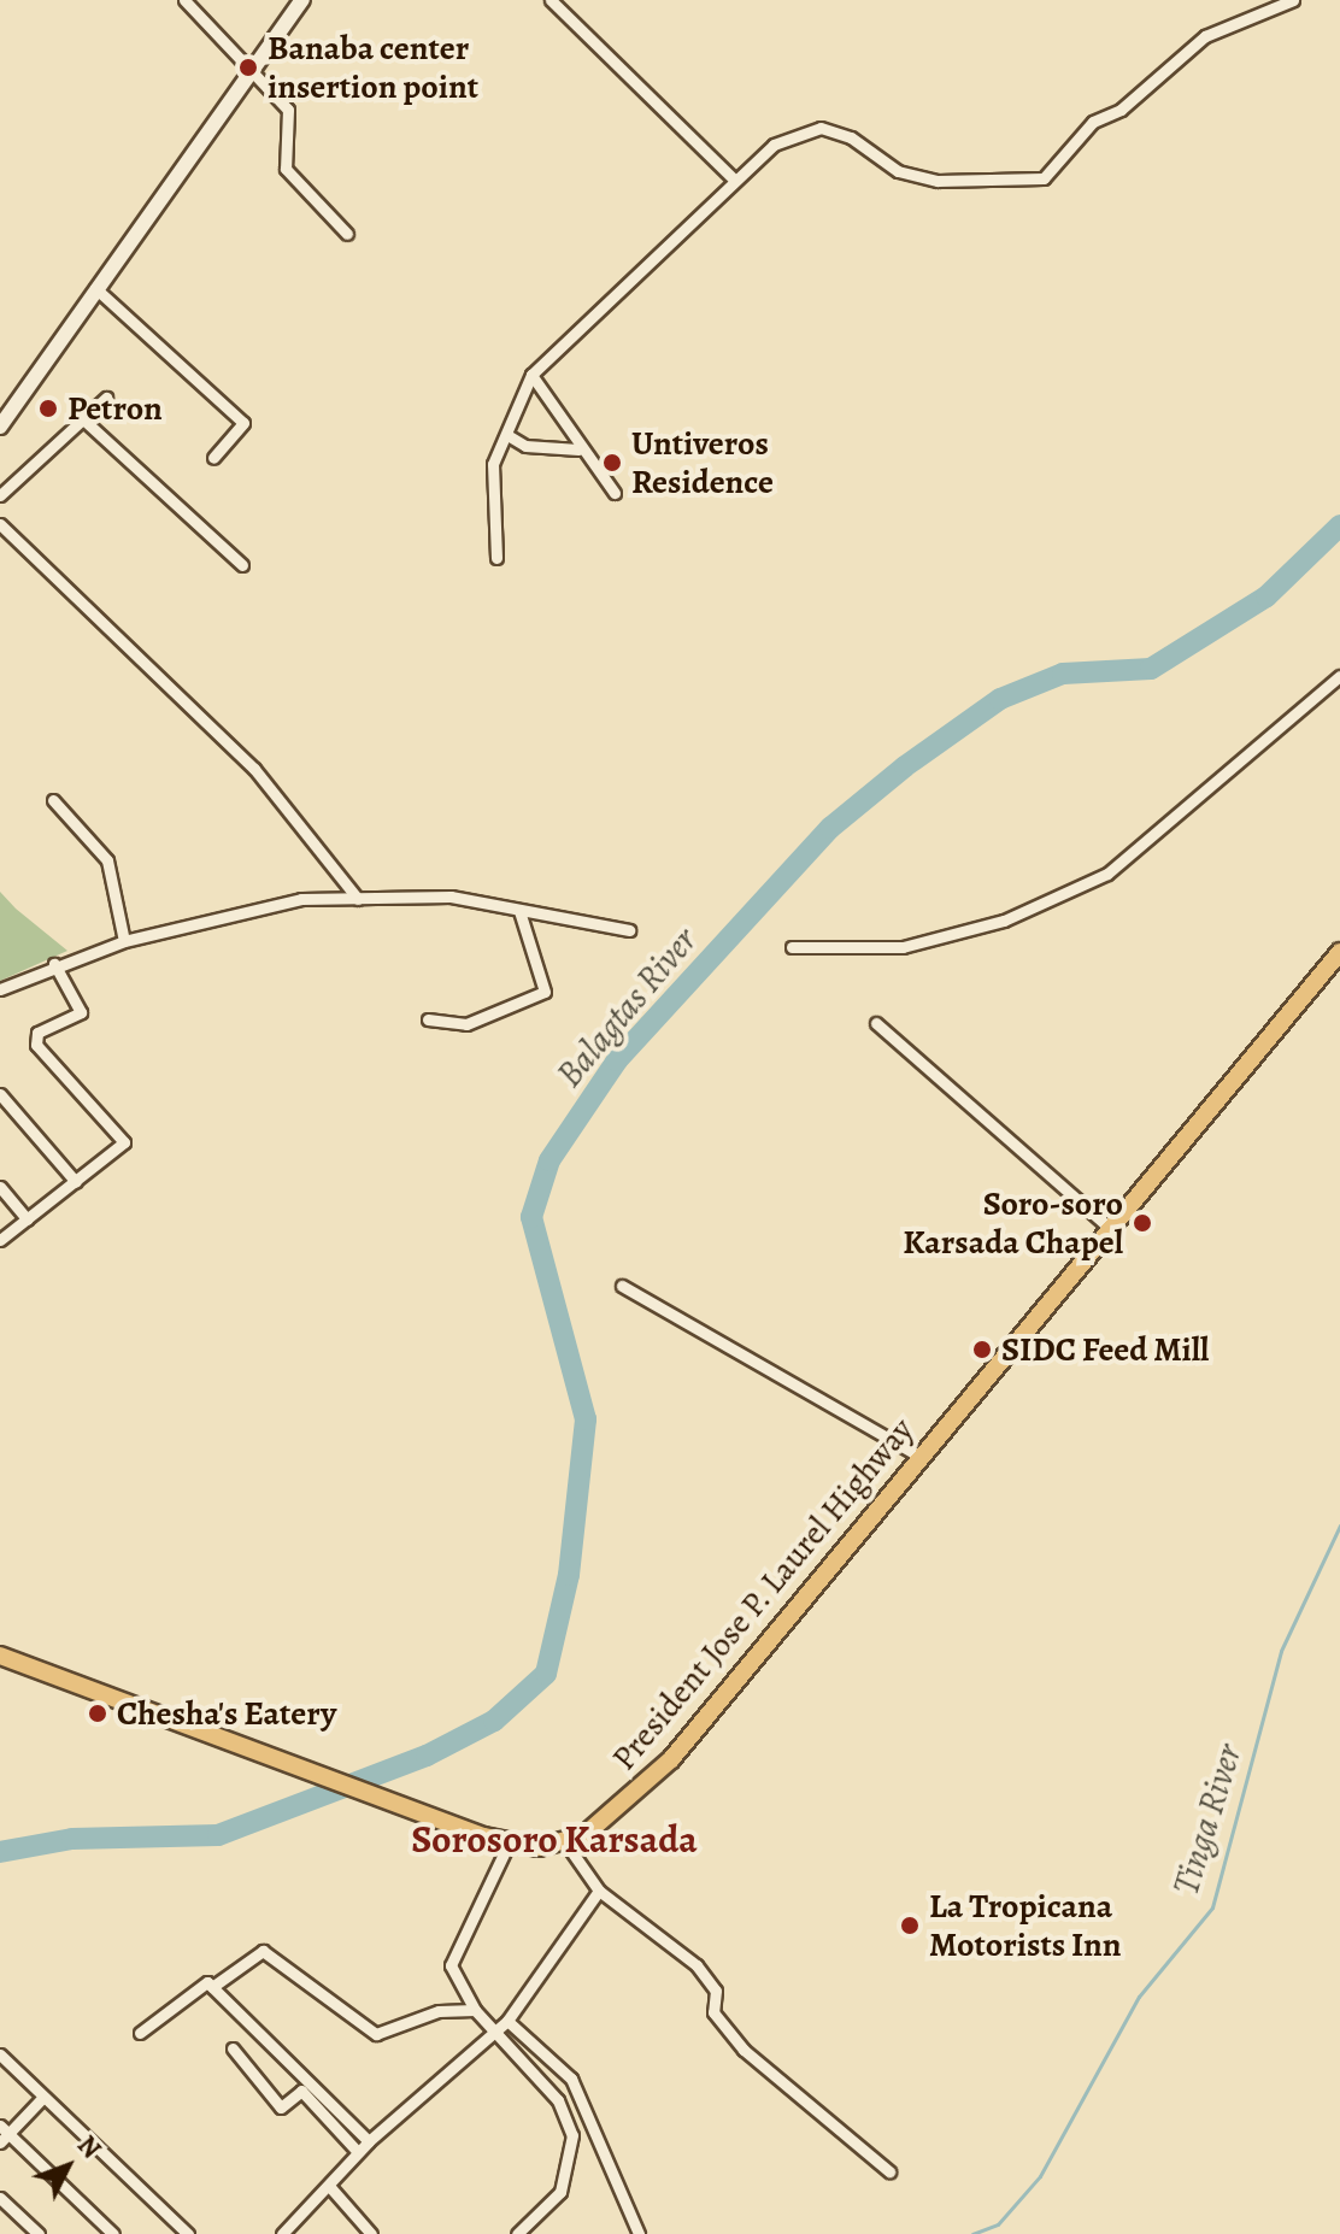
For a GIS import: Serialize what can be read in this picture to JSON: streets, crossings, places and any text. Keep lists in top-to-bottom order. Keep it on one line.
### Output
{"streets":{"highway":["President Jose P. Laurel Highway"]},"districts":["Sorosoro Karsada"],"water":["Balagtas River","Tinga River"],"places":["Banaba center insertion point","Petron","Untiveros Residence","Soro-soro Karsada Chapel","SIDC Feed Mill","Chesha's Eatery","La Tropicana Motorists Inn"],"north":"top right"}
